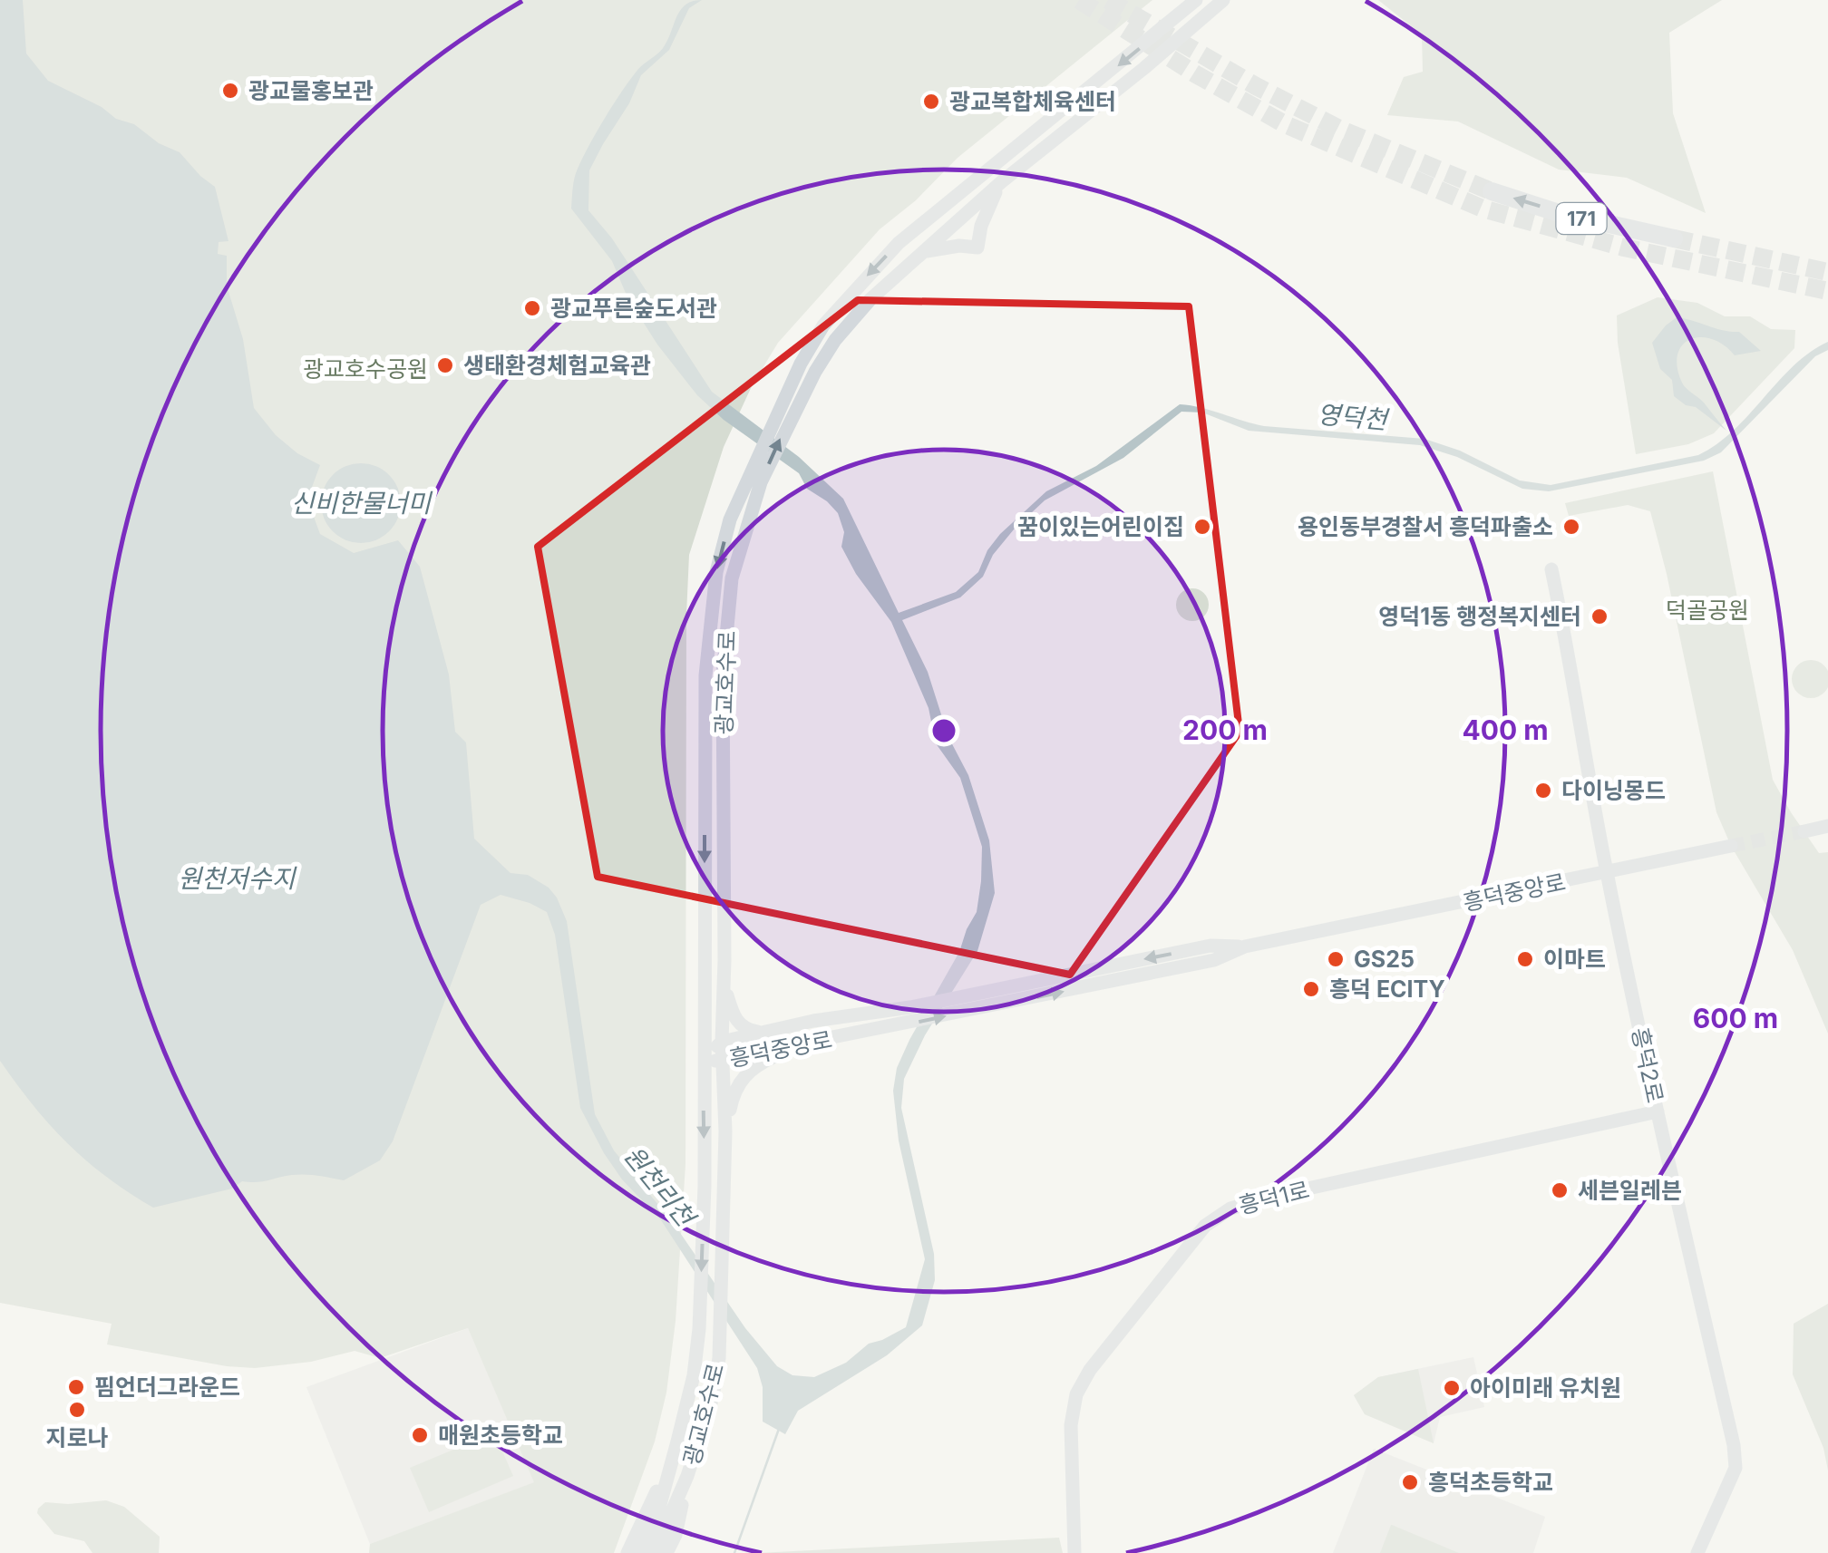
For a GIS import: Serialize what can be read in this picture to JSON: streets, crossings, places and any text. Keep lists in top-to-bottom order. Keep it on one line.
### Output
{"streets":{"highway":["171"],"main road":["광교호수로","흥덕중앙로","흥덕2로","흥덕1로"]},"crossings":[["광교호수로","흥덕중앙로"],["흥덕중앙로","흥덕2로"],["흥덕2로","흥덕1로"]],"water":["영덕천","신비한물너미","원천저수지","원천리천"],"parks":["광교호수공원","덕골공원"],"places":["광교물홍보관","광교복합체육센터","광교푸른숲도서관","생태환경체험교육관","꿈이있는어린이집","용인동부경찰서 흥덕파출소","영덕1동 행정복지센터","다이닝몽드","GS25","이마트","흥덕 ECITY","세븐일레븐","핌언더그라운드","아이미래 유치원","지로나","매원초등학교","흥덕초등학교"],"rings":["200 m","400 m","600 m"]}
